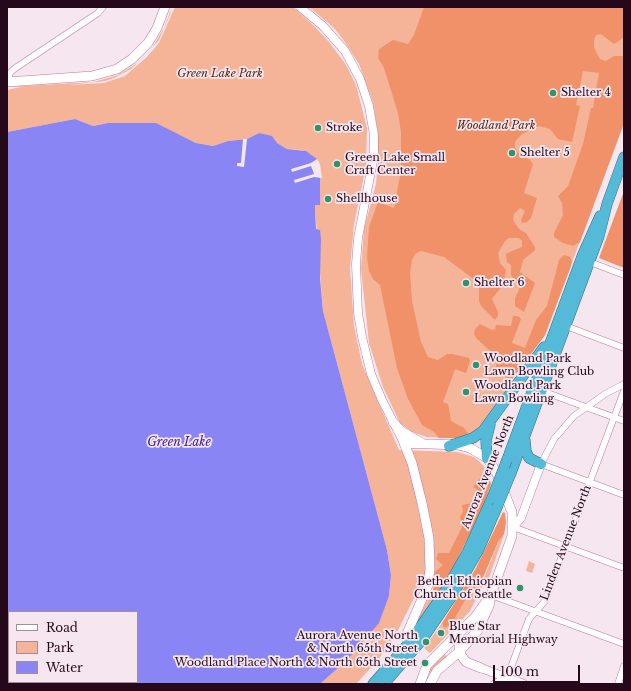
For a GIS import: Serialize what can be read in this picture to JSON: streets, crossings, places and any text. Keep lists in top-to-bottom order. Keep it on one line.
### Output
{"streets":{"highway":["Aurora Avenue North"],"street":["Linden Avenue North"]},"water":["Green Lake"],"parks":["Green Lake Park","Woodland Park"],"places":["Shelter 4","Stroke","Shelter 5","Green Lake Small Craft Center","Shellhouse","Shelter 6","Woodland Park Lawn Bowling Club","Woodland Park Lawn Bowling","Bethel Ethiopian Church of Seattle","Blue Star Memorial Highway","Aurora Avenue North & North 65th Street","Woodland Place North & North 65th Street"],"legend":["Road","Park","Water"],"scale_bar":"100 m"}
